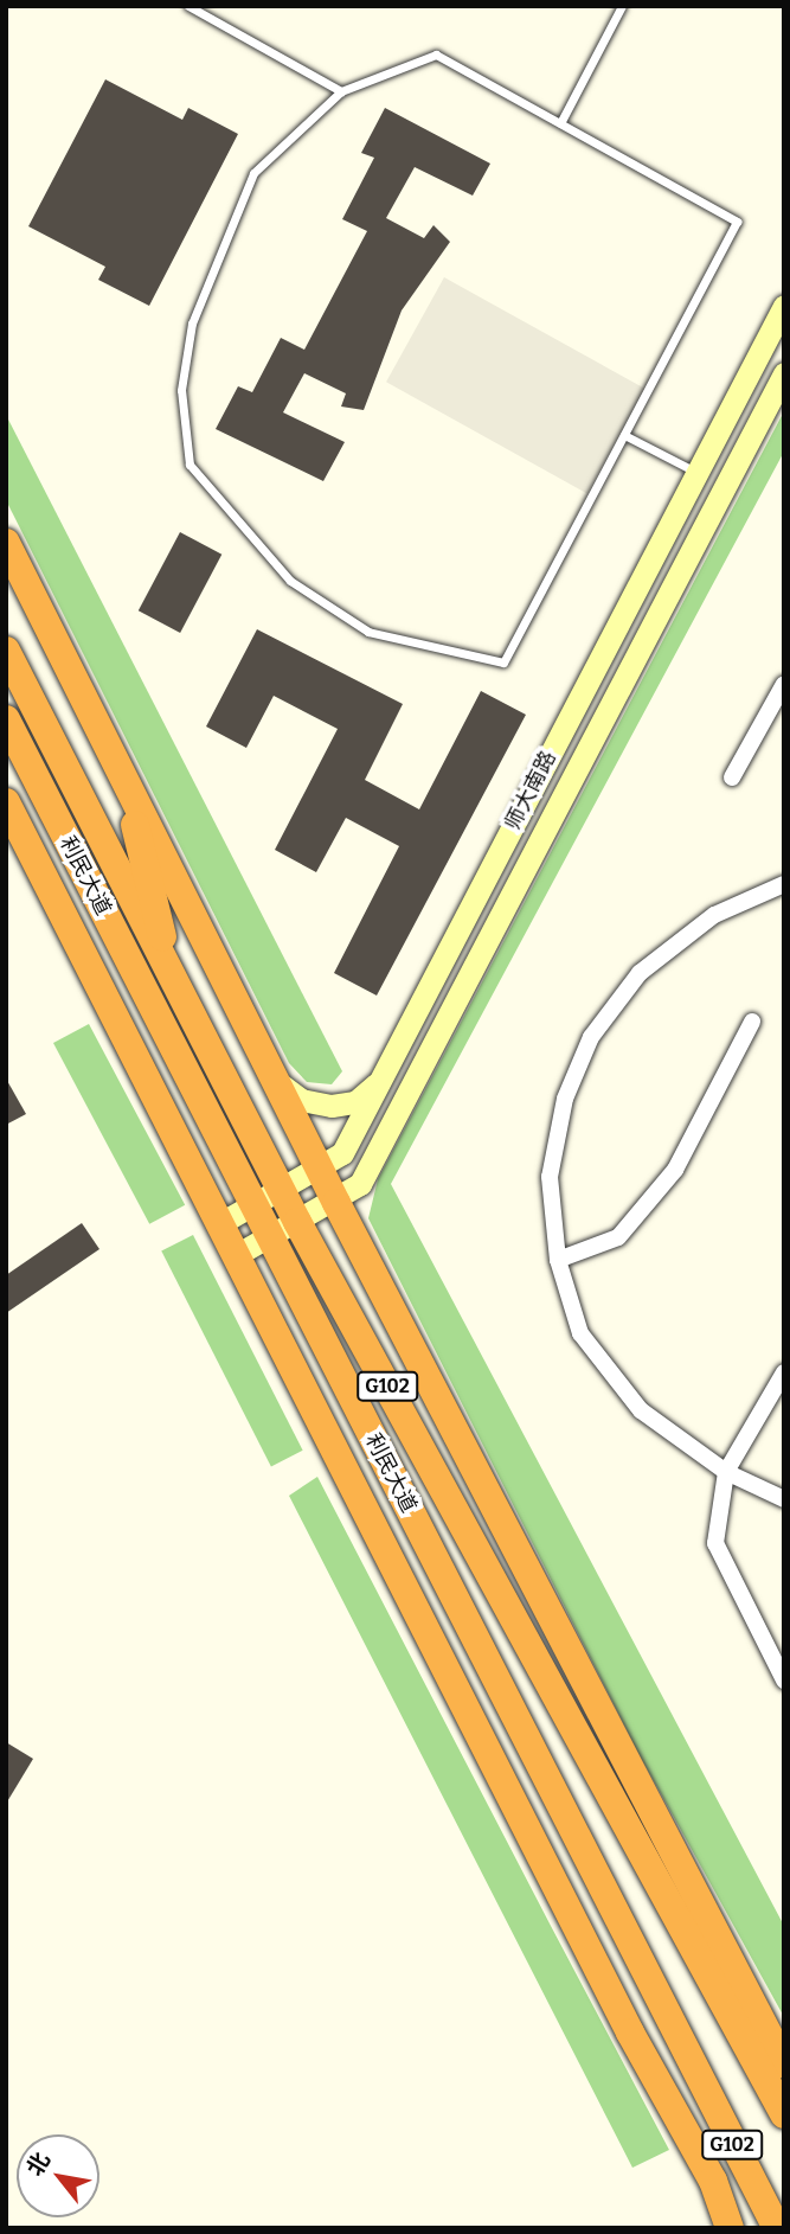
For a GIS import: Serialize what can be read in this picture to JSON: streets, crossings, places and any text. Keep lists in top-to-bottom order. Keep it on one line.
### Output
{"streets":{"highway":["利民大道","G102"],"main road":["师大南路"]},"crossings":[["师大南路","利民大道"]],"north":"top left"}
